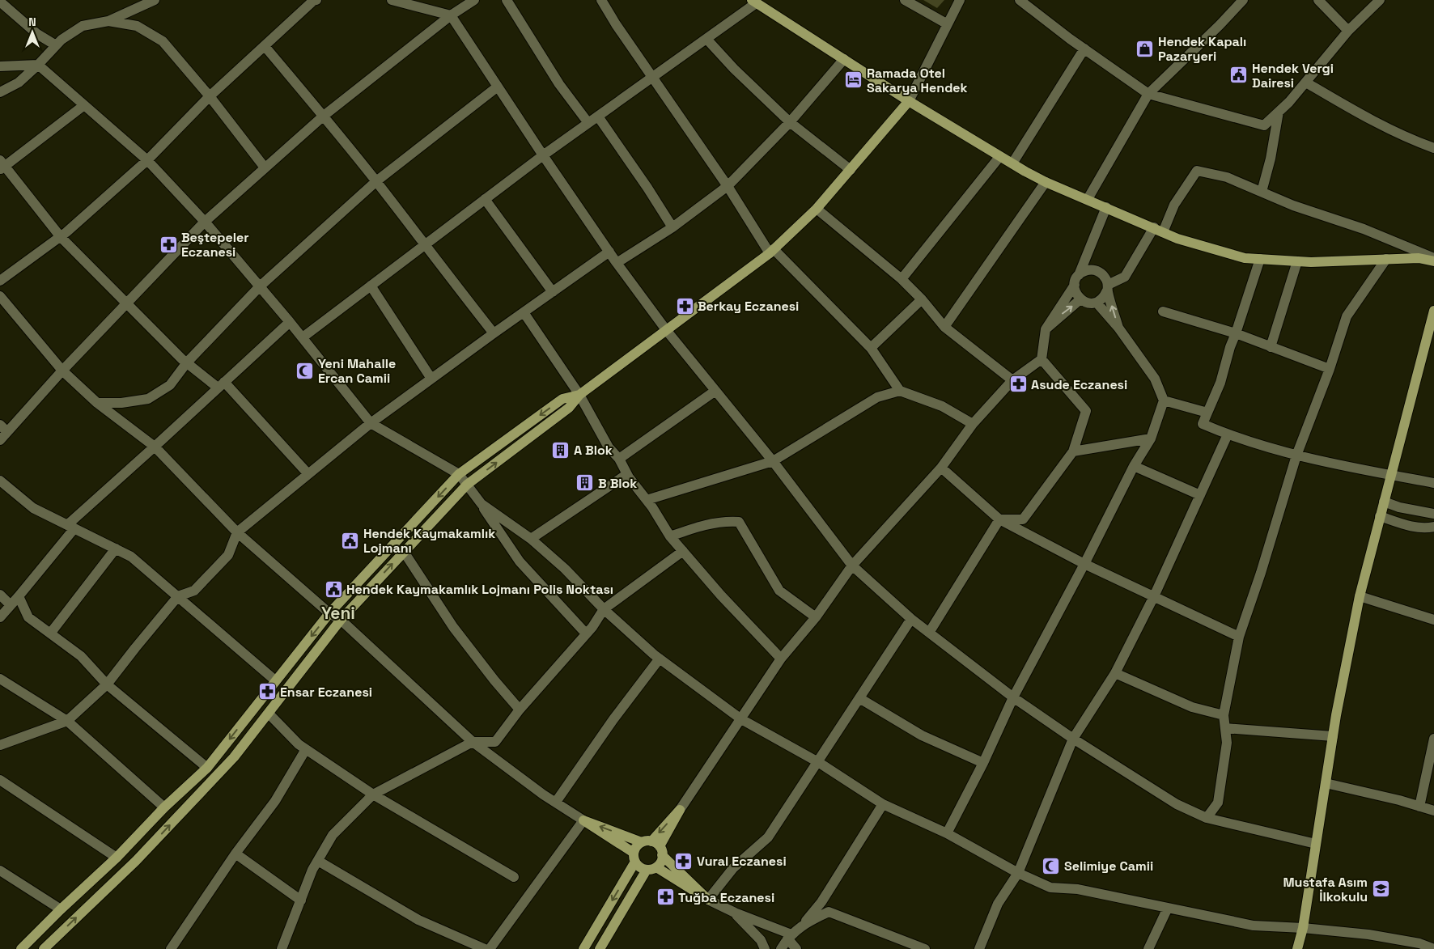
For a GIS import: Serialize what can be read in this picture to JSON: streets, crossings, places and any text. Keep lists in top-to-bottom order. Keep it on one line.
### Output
{"districts":["Yeni"],"places":{"shop":["Hendek Kapalı Pazaryeri"],"public building":["Hendek Vergi Dairesi","Hendek Kaymakamlık Lojmanı","Hendek Kaymakamlık Lojmanı Polis Noktası"],"hotel":["Ramada Otel Sakarya Hendek"],"pharmacy":["Beştepeler Eczanesi","Berkay Eczanesi","Asude Eczanesi","Ensar Eczanesi","Vural Eczanesi","Tuğba Eczanesi"],"mosque":["Yeni Mahalle Ercan Camii","Selimiye Camii"],"building":["A Blok","B Blok"],"school or university":["Mustafa Asım İlkokulu"]},"north":"top"}
